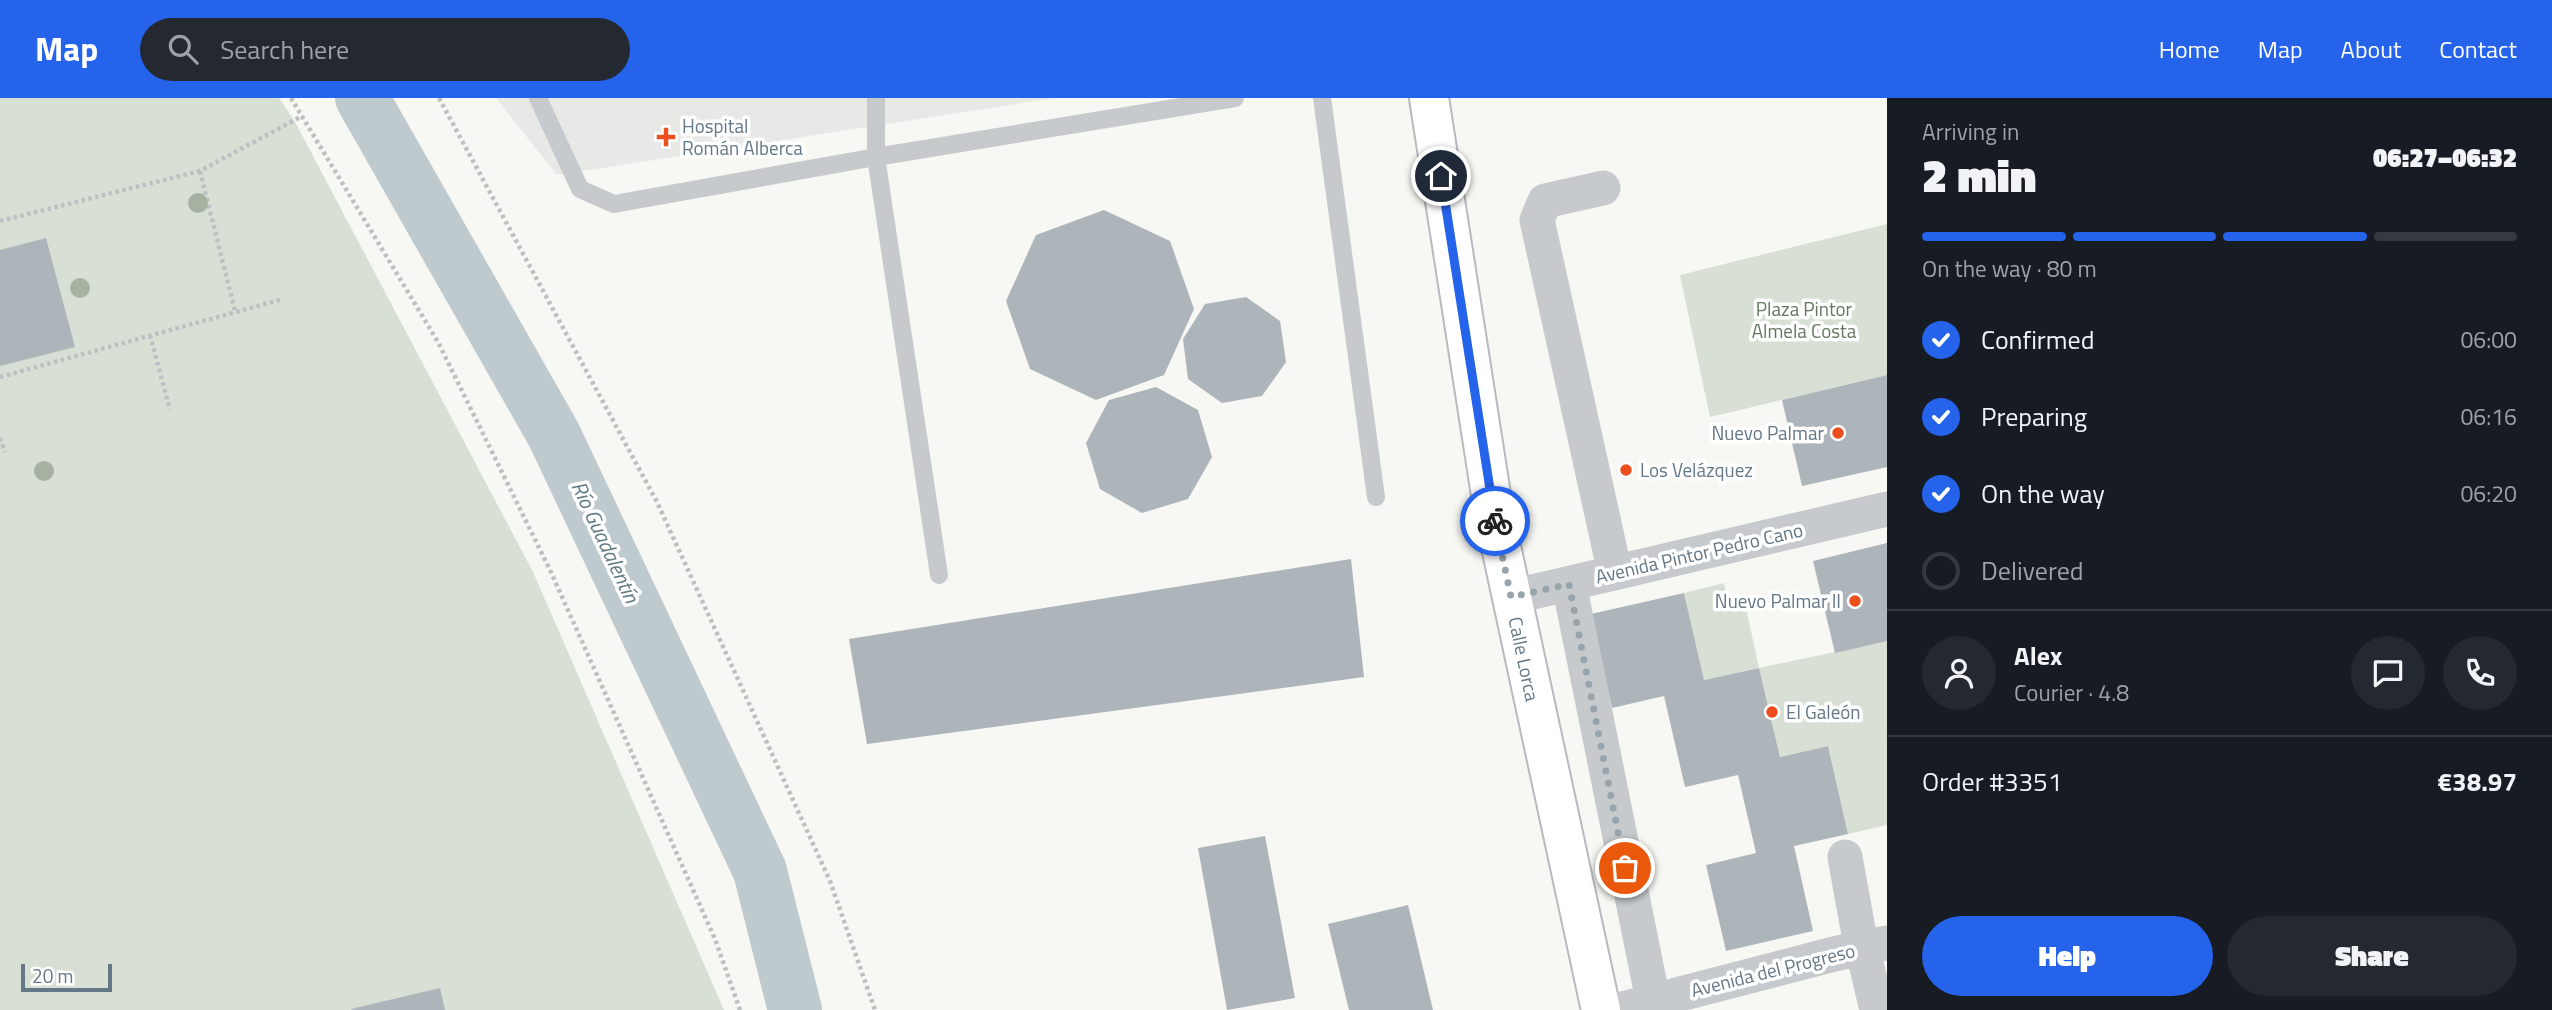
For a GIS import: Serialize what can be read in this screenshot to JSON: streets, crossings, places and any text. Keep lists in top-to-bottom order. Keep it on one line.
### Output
{"streets":{"main road":["Calle Lorca"],"street":["Avenida Pintor Pedro Cano","Avenida del Progreso"]},"crossings":[["Avenida Pintor Pedro Cano","Calle Lorca"]],"water":["Río Guadalentín"],"parks":["Plaza Pintor Almela Costa"],"places":{"health":["Hospital Román Alberca"],"other":["Nuevo Palmar","Los Velázquez","Nuevo Palmar II","El Galeón"]},"scale_bar":"20 m","page":{"header":"Map","search":"Search here","nav":["Home","Map","About","Contact"],"heading":["2 min","Arriving in","06:27–06:32"],"panel":["Alex","Courier · 4.8","Order #3351","€38.97"],"bar":"On the way · 80 m","list":[["Confirmed","06:00"],["Preparing","06:16"],["On the way","06:20"],"Delivered"],"buttons":["Help","Share"],"scale":"20 m"}}
